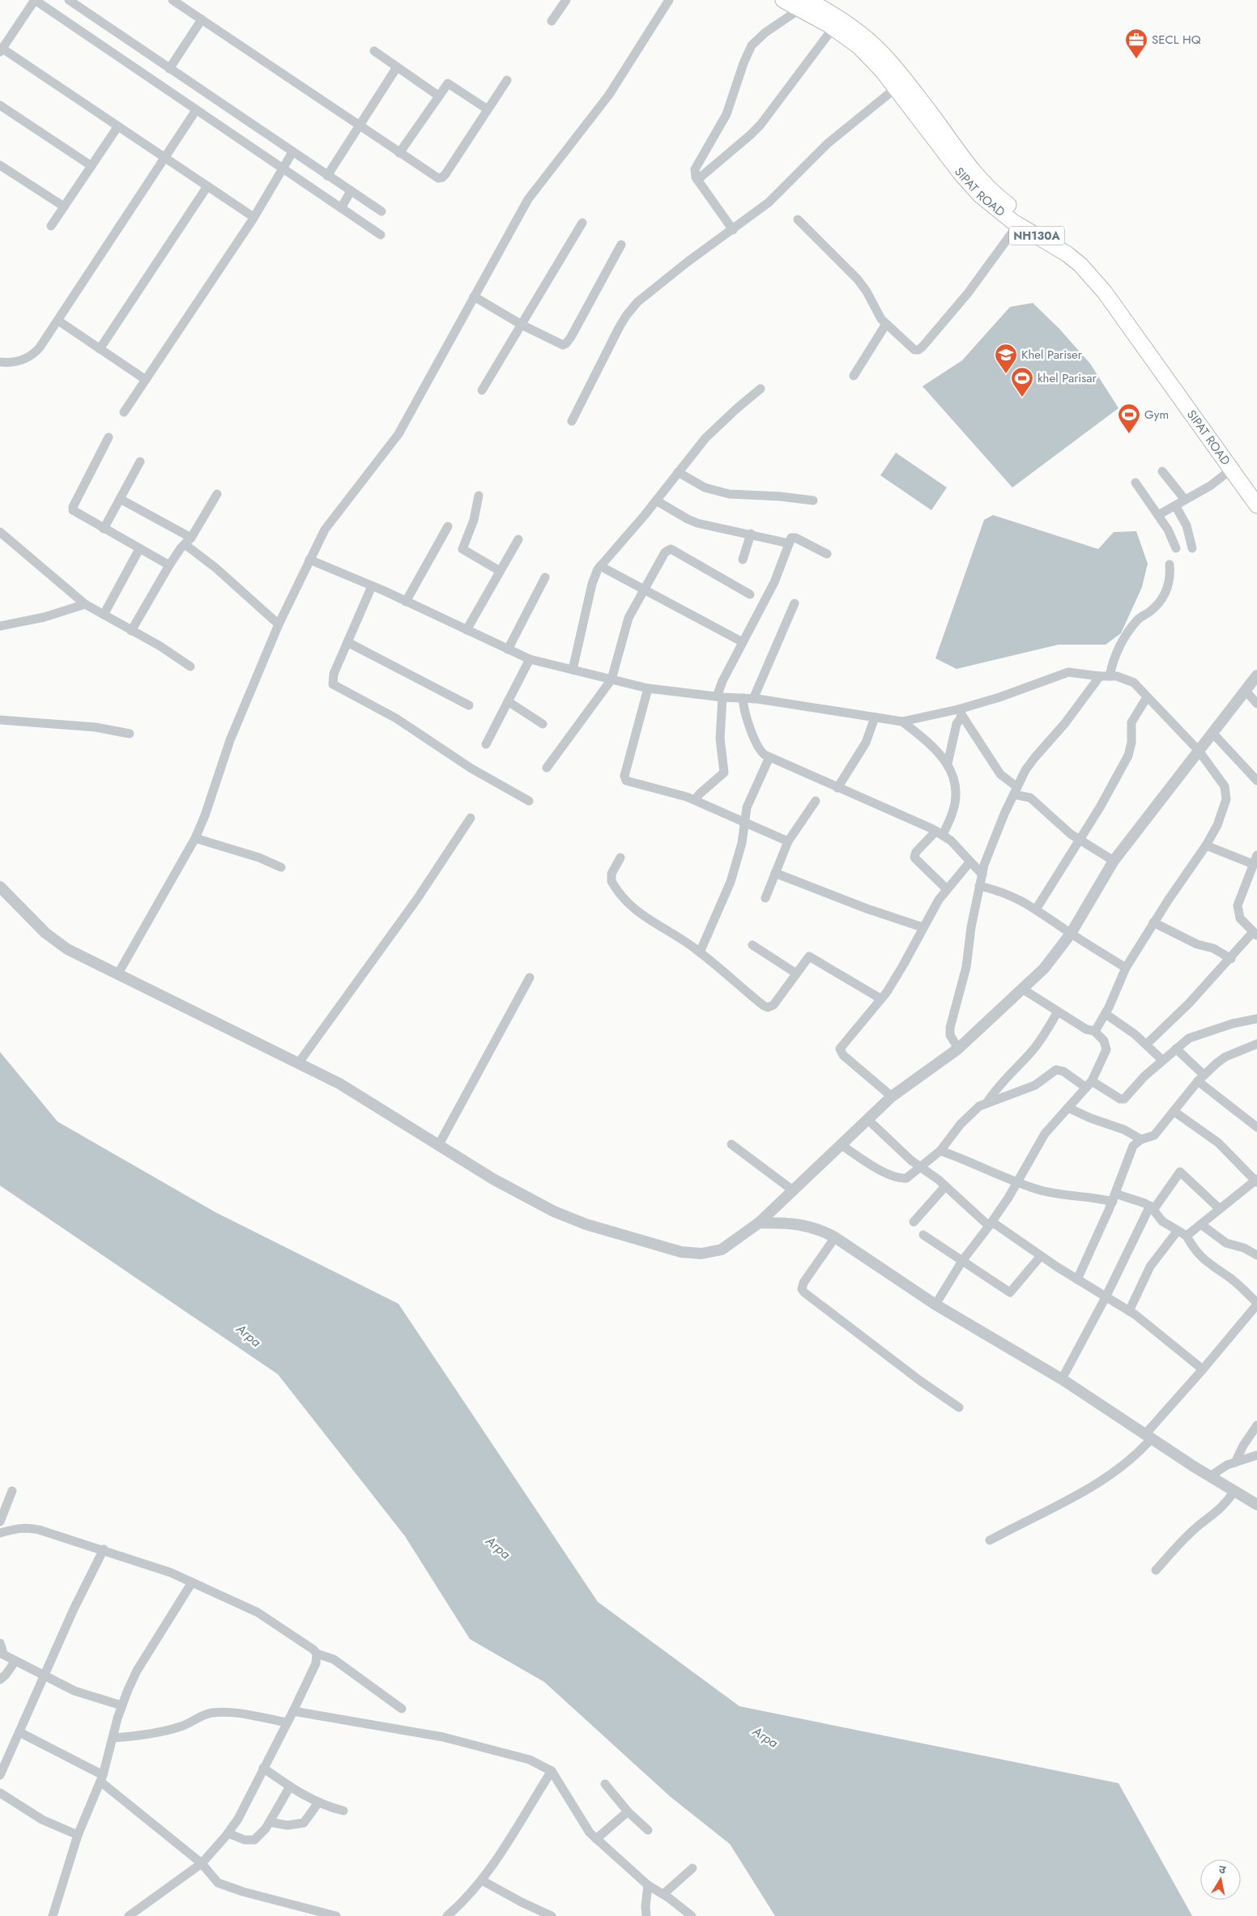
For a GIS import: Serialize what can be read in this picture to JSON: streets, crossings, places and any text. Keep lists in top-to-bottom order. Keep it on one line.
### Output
{"streets":{"highway":["SIPAT ROAD","NH130A"]},"water":["Arpa"],"places":{"office":["SECL HQ"],"school or university":["Khel Pariser"],"sports":["khel Parisar","Gym"]},"north":"top"}
